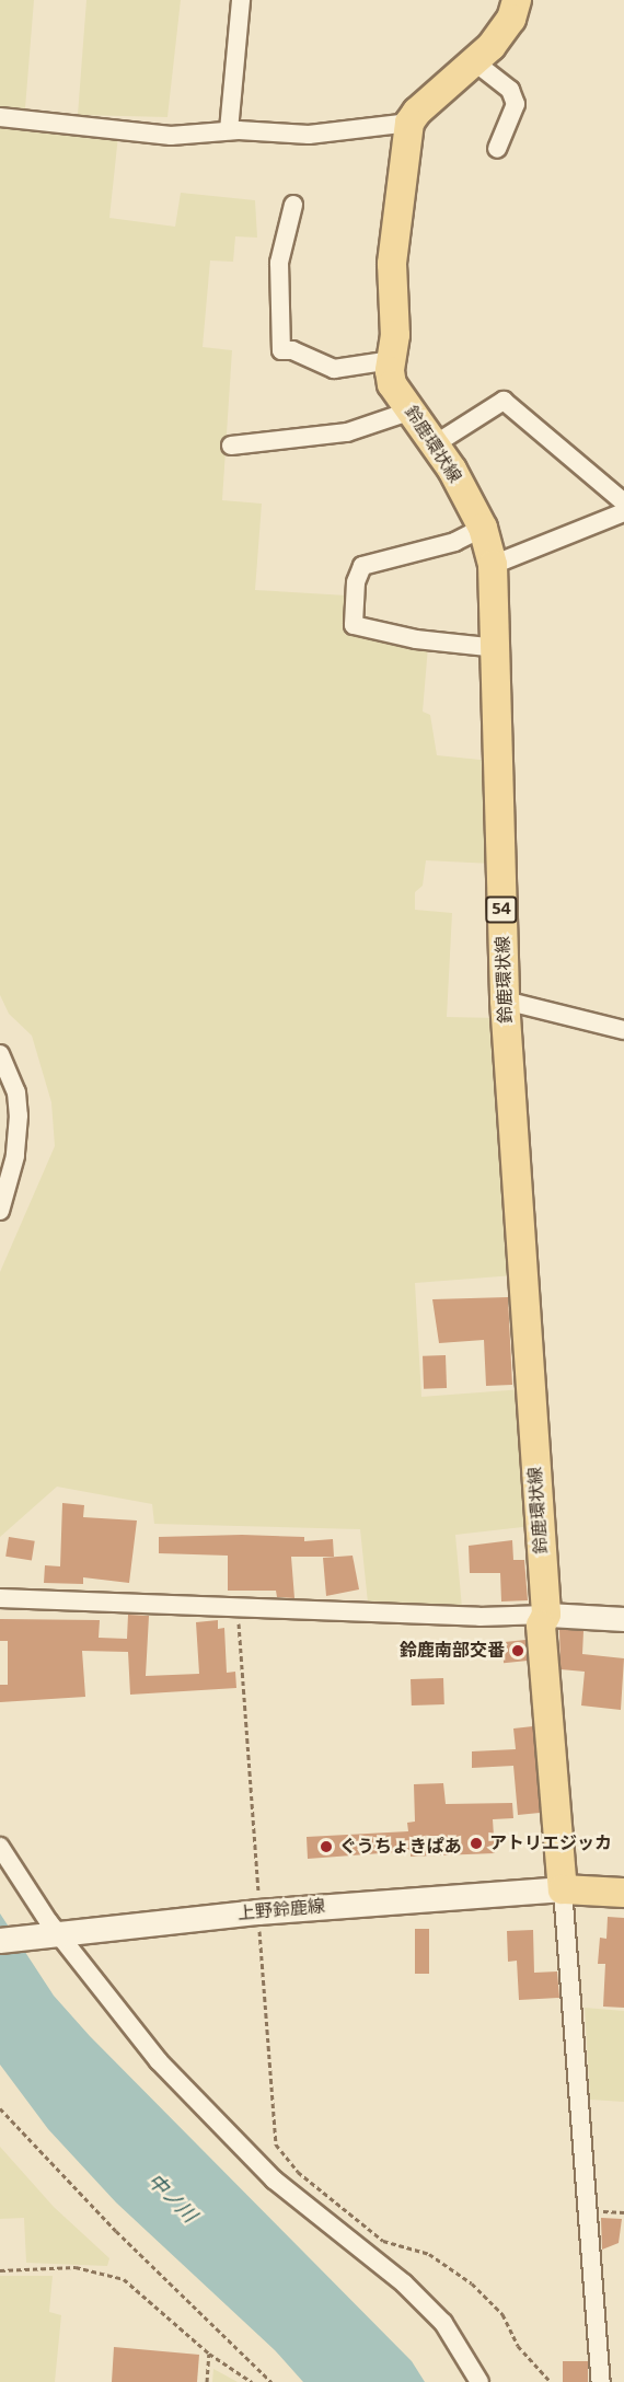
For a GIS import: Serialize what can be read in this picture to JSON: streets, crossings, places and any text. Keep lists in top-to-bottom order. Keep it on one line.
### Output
{"streets":{"main road":["鈴鹿環状線","54","上野鈴鹿線"]},"crossings":[["鈴鹿環状線","上野鈴鹿線"]],"water":["中ノ川"],"places":["鈴鹿南部交番","アトリエジッカ","ぐうちょきぱあ"]}
